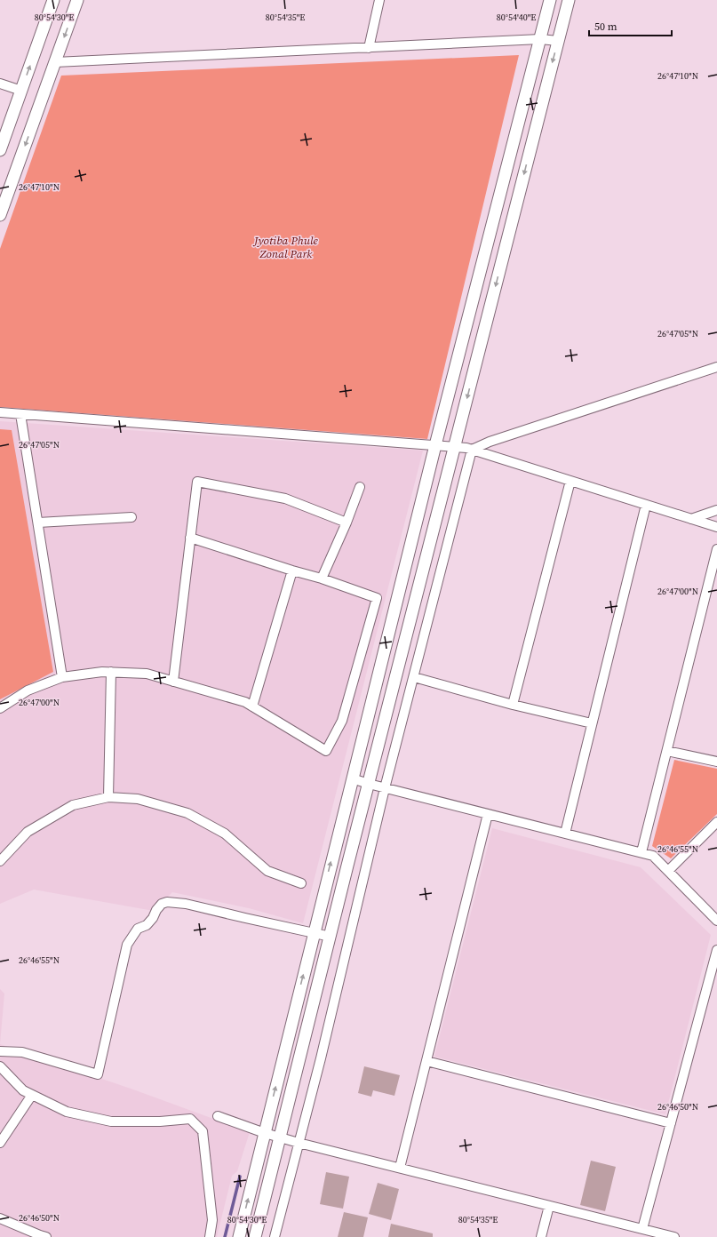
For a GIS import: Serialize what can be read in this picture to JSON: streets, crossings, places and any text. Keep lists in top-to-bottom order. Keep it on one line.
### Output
{"parks":["Jyotiba Phule Zonal Park"],"scale_bar":"50 m","coordinates":["80°54'30\"E","80°54'35\"E","80°54'40\"E","26°47'10\"N","26°47'05\"N","26°47'00\"N","26°46'55\"N","26°46'50\"N"]}
